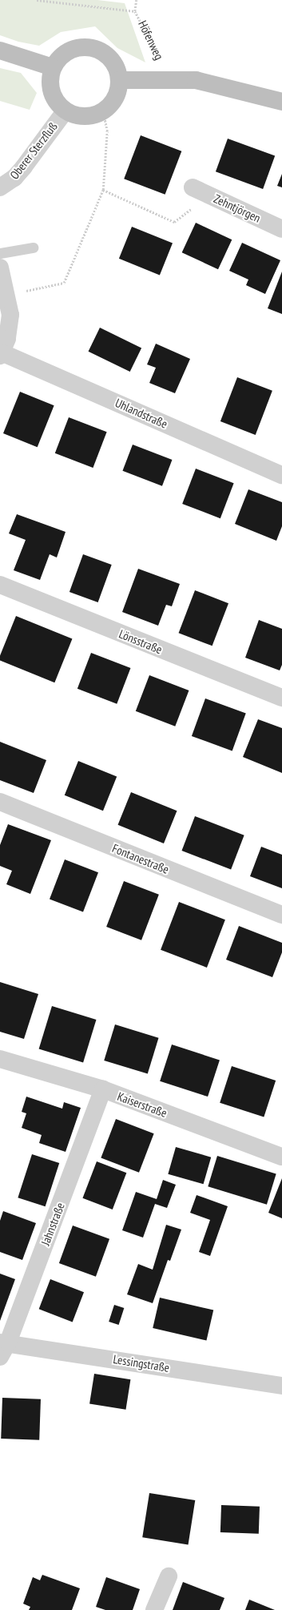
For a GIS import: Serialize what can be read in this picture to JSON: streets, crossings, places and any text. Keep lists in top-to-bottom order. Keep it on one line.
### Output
{"streets":{"street":["Oberer Sterzfluß","Zehntjörgen","Uhlandstraße","Lönsstraße","Fontanestraße","Kaiserstraße","Jahnstraße","Lessingstraße"],"path":["Höfenweg"]},"crossings":[["Kaiserstraße","Jahnstraße"],["Jahnstraße","Lessingstraße"]]}
